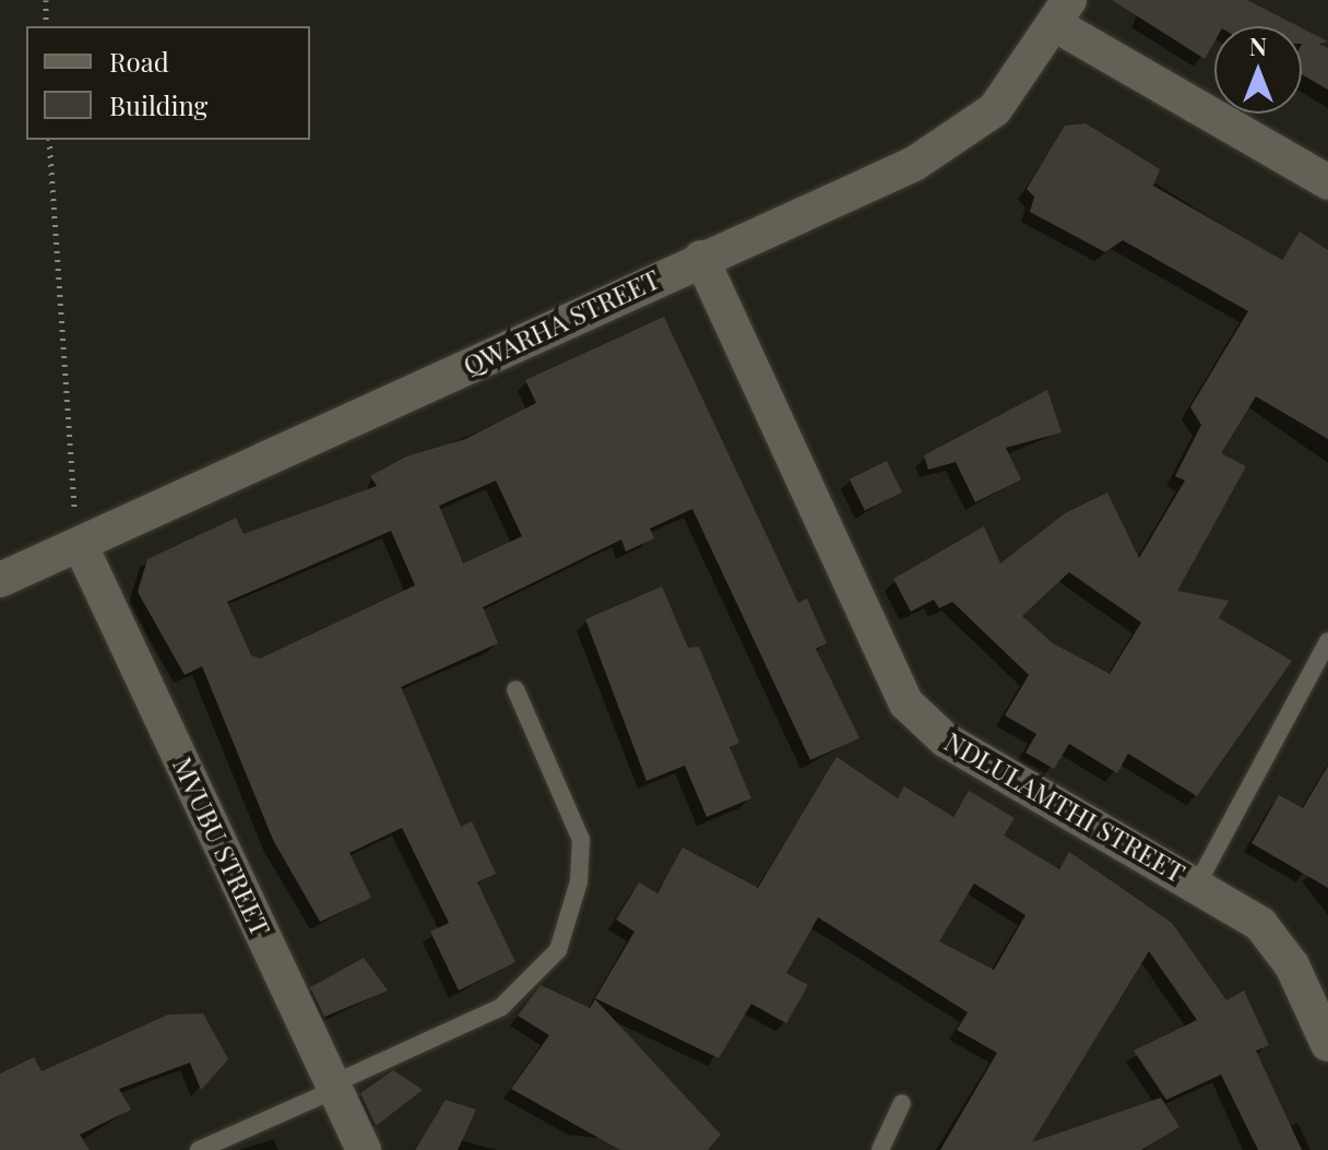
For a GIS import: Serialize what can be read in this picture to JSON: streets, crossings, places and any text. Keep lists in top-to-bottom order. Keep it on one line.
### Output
{"streets":{"street":["QWARHA STREET","NDLULAMTHI STREET","MVUBU STREET"]},"crossings":[["QWARHA STREET","NDLULAMTHI STREET"],["QWARHA STREET","MVUBU STREET"]],"legend":["Road","Building"],"north":"top"}
